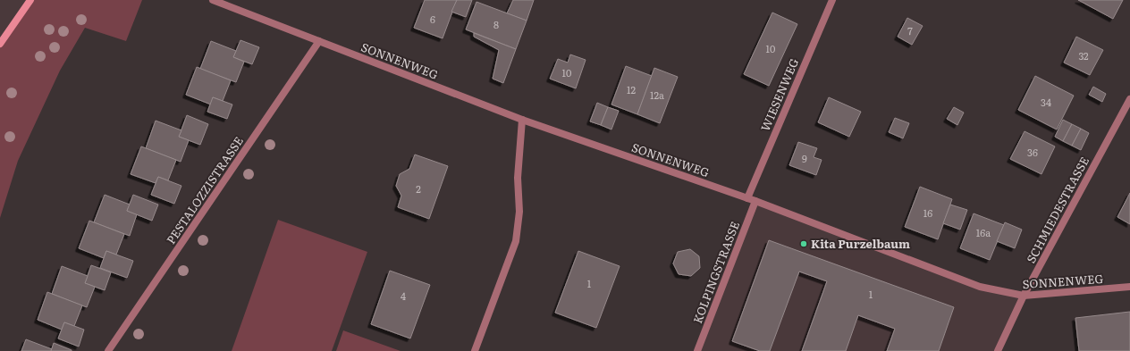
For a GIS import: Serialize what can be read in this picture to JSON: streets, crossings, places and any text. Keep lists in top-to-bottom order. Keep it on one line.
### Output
{"streets":{"street":["SONNENWEG","WIESENWEG","PESTALOZZISTRASSE","SCHMIEDESTRASSE","KOLPINGSTRASSE"]},"crossings":[["SONNENWEG","WIESENWEG"],["SONNENWEG","PESTALOZZISTRASSE"],["SONNENWEG","SCHMIEDESTRASSE"],["SONNENWEG","KOLPINGSTRASSE"]],"places":["Kita Purzelbaum"],"house_numbers":["6","8","7","10","32","10","12","12a","34","36","9","2","16","16a","1","1","4"]}
